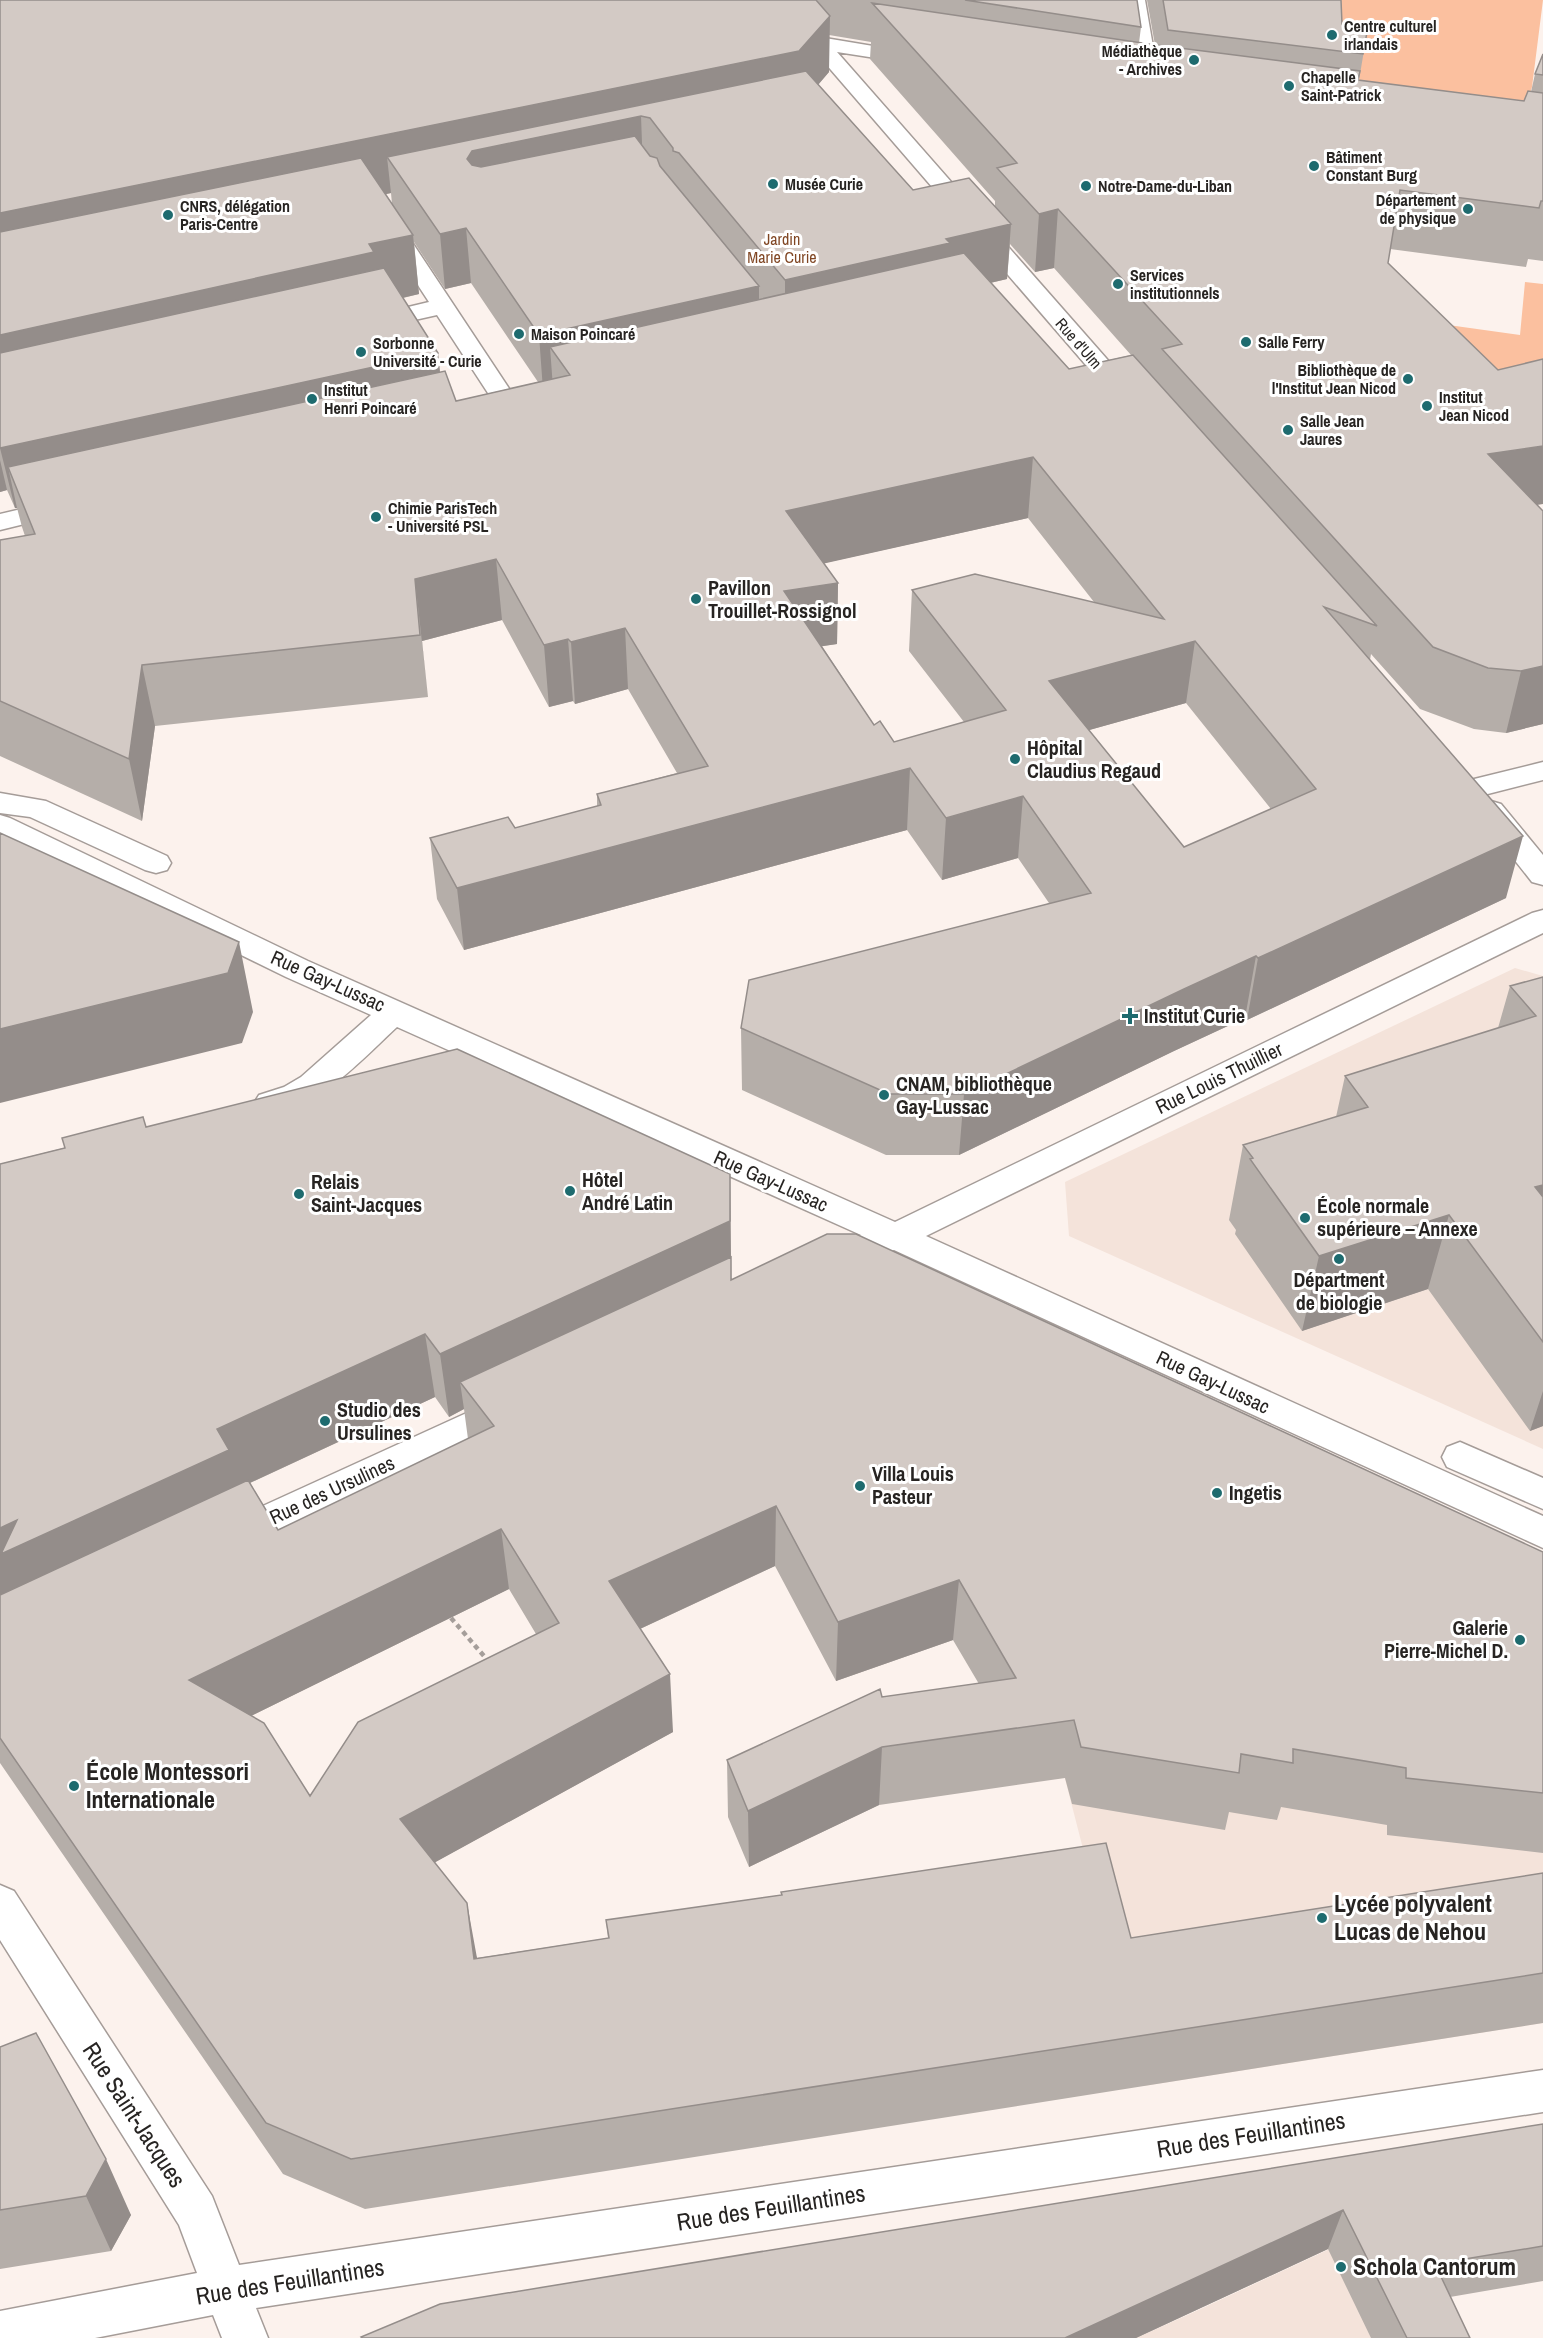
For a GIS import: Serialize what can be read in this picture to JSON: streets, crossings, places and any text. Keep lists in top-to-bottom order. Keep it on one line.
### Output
{"streets":{"street":["Rue d'Ulm","Rue Gay-Lussac","Rue Louis Thuillier","Rue des Ursulines","Rue Saint-Jacques","Rue des Feuillantines"]},"crossings":[["Rue Gay-Lussac","Rue Louis Thuillier"],["Rue Saint-Jacques","Rue des Feuillantines"]],"parks":["Jardin Marie Curie"],"places":{"other":["Centre culturel irlandais","Médiathèque - Archives","Chapelle Saint-Patrick","Bâtiment Constant Burg","Musée Curie","Notre-Dame-du-Liban","Département de physique","CNRS, délégation Paris-Centre","Services institutionnels","Maison Poincaré","Salle Ferry","Sorbonne Université - Curie","Bibliothèque de l'Institut Jean Nicod","Institut Henri Poincaré","Institut Jean Nicod","Salle Jean Jaures","Chimie ParisTech - Université PSL","Pavillon Trouillet-Rossignol","Hôpital Claudius Regaud","CNAM, bibliothèque Gay-Lussac","Hôtel André Latin","Relais Saint-Jacques","École normale supérieure – Annexe","Départment de biologie","Studio des Ursulines","Villa Louis Pasteur","Ingetis","Galerie Pierre-Michel D.","École Montessori Internationale","Lycée polyvalent Lucas de Nehou","Schola Cantorum"],"health":["Institut Curie"]}}
